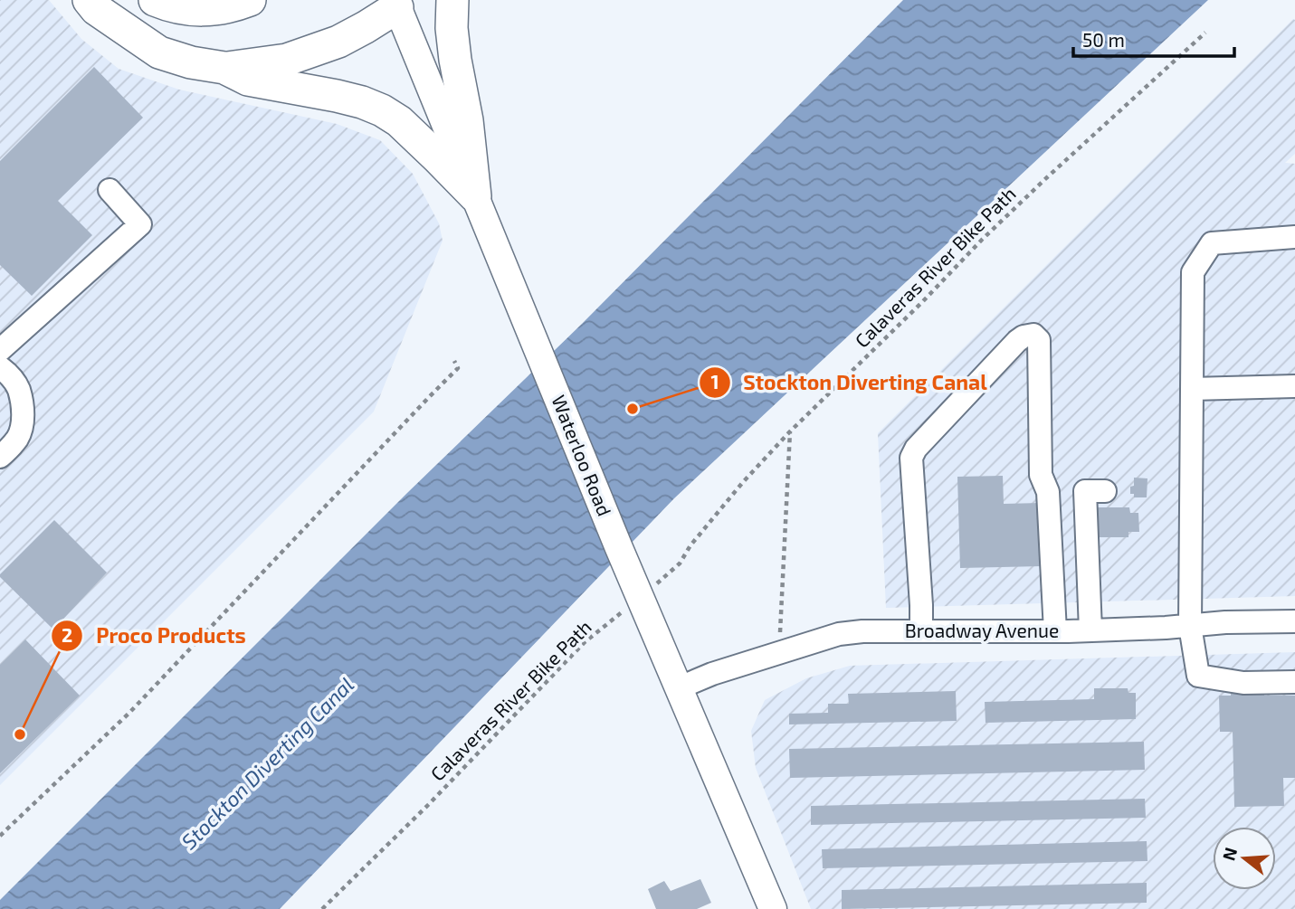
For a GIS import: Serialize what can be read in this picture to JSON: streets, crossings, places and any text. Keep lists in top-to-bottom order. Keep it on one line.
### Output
{"streets":{"main road":["Waterloo Road"],"street":["Broadway Avenue"],"path":["Calaveras River Bike Path"]},"crossings":[["Calaveras River Bike Path","Waterloo Road"],["Waterloo Road","Broadway Avenue"]],"water":["Stockton Diverting Canal"],"places":["Stockton Diverting Canal","Proco Products"],"scale_bar":"50 m","north":"left"}
